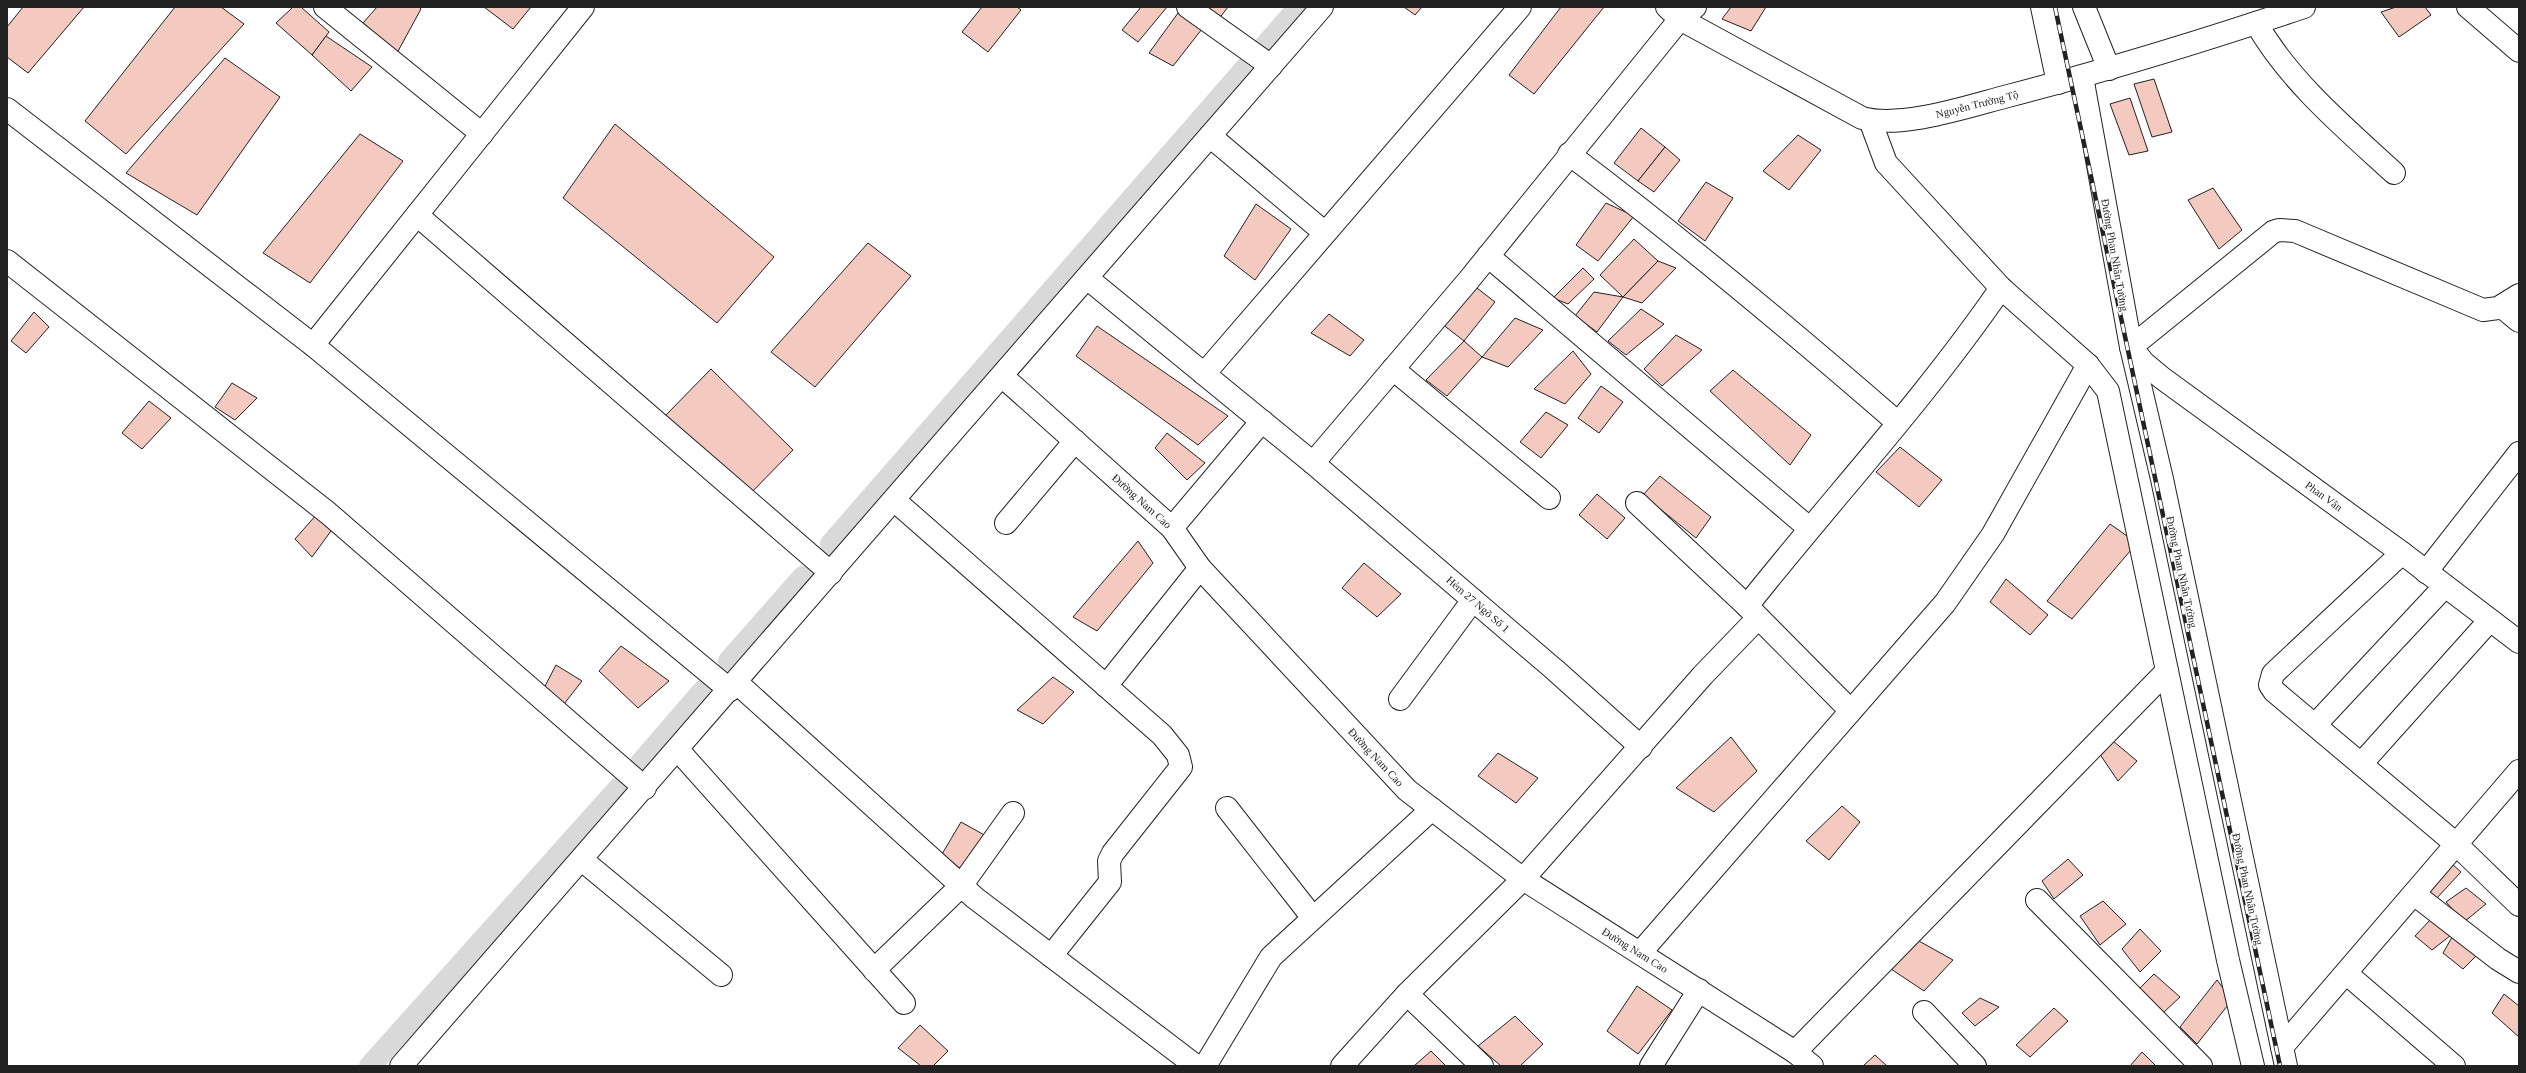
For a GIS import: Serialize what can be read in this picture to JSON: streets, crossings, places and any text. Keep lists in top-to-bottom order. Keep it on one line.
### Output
{"streets":{"street":["Nguyễn Trường Tộ","Đường Phan Nhân Tường","Phan Vân","Đường Nam Cao","Hẻm 27 Ngõ Số 1"]},"crossings":[["Nguyễn Trường Tộ","Đường Phan Nhân Tường"],["Đường Phan Nhân Tường","Phan Vân"]]}
